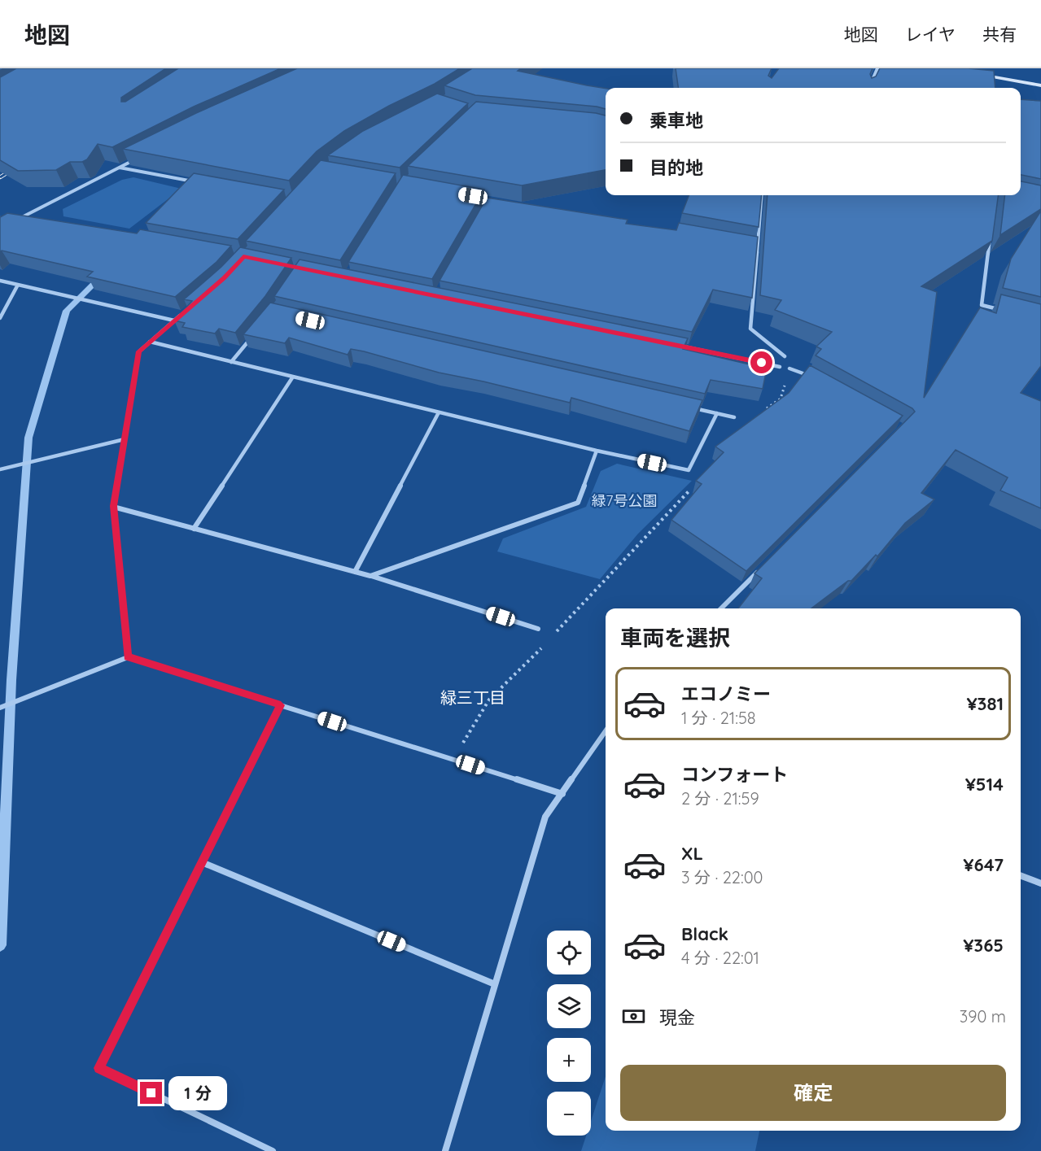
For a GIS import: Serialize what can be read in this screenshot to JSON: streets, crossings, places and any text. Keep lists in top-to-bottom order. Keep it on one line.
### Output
{"districts":["緑三丁目"],"parks":["緑7号公園"],"page":{"header":"地図","nav":["地図","レイヤ","共有"],"banner":["乗車地","目的地"],"heading":"車両を選択","list":[{"name":"エコノミー","note":"1 分 · 21:58","value":"¥381"},{"name":"コンフォート","note":"2 分 · 21:59","value":"¥514"},{"name":"XL","note":"3 分 · 22:00","value":"¥647"},{"name":"Black","note":"4 分 · 22:01","value":"¥365"}],"map_buttons":["+","−"],"pay":["現金","390 m"],"buttons":"確定","bubble":"1 分"}}
